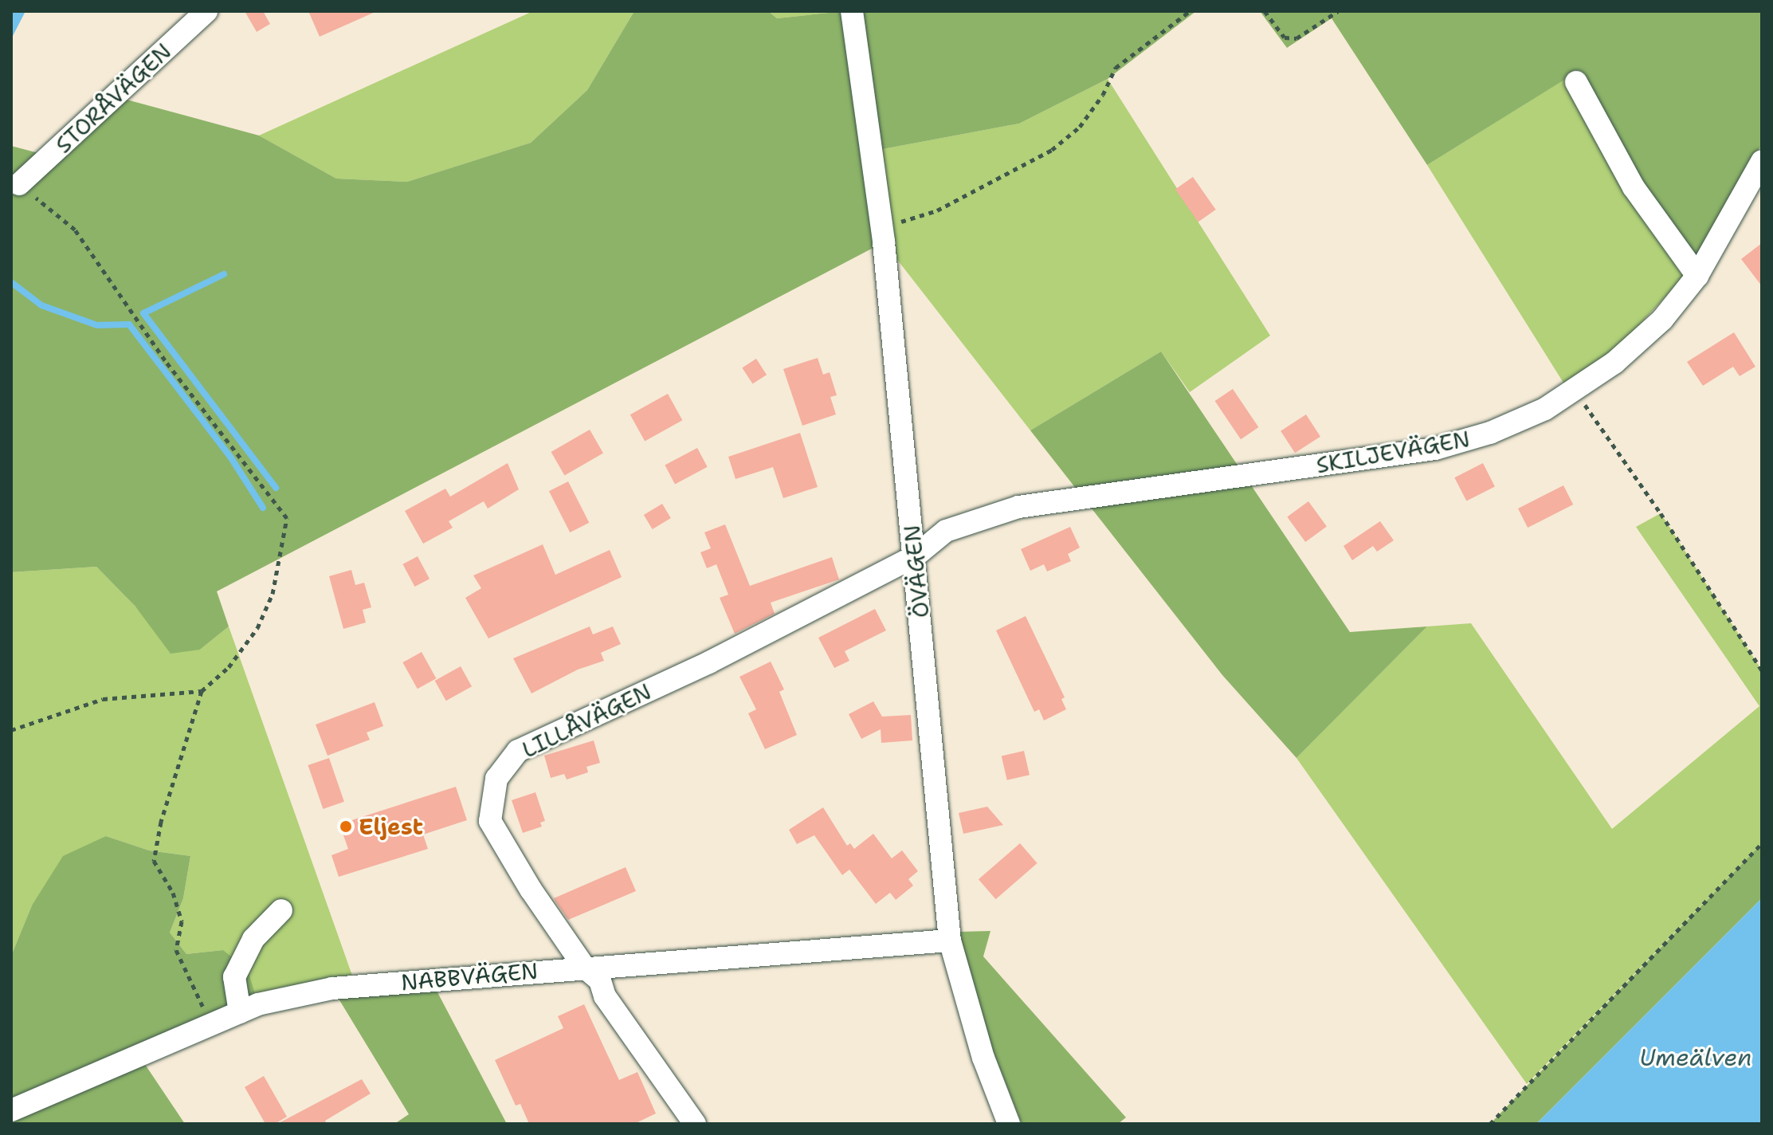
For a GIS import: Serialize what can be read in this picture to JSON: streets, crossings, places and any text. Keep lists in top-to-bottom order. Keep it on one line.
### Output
{"streets":{"street":["STORÅVÄGEN","SKILJEVÄGEN","ÖVÄGEN","LILLÅVÄGEN","NABBVÄGEN"]},"crossings":[["SKILJEVÄGEN","ÖVÄGEN"],["SKILJEVÄGEN","LILLÅVÄGEN"],["ÖVÄGEN","LILLÅVÄGEN"],["ÖVÄGEN","NABBVÄGEN"],["LILLÅVÄGEN","NABBVÄGEN"]],"water":["Umeälven"],"places":["Eljest"]}
